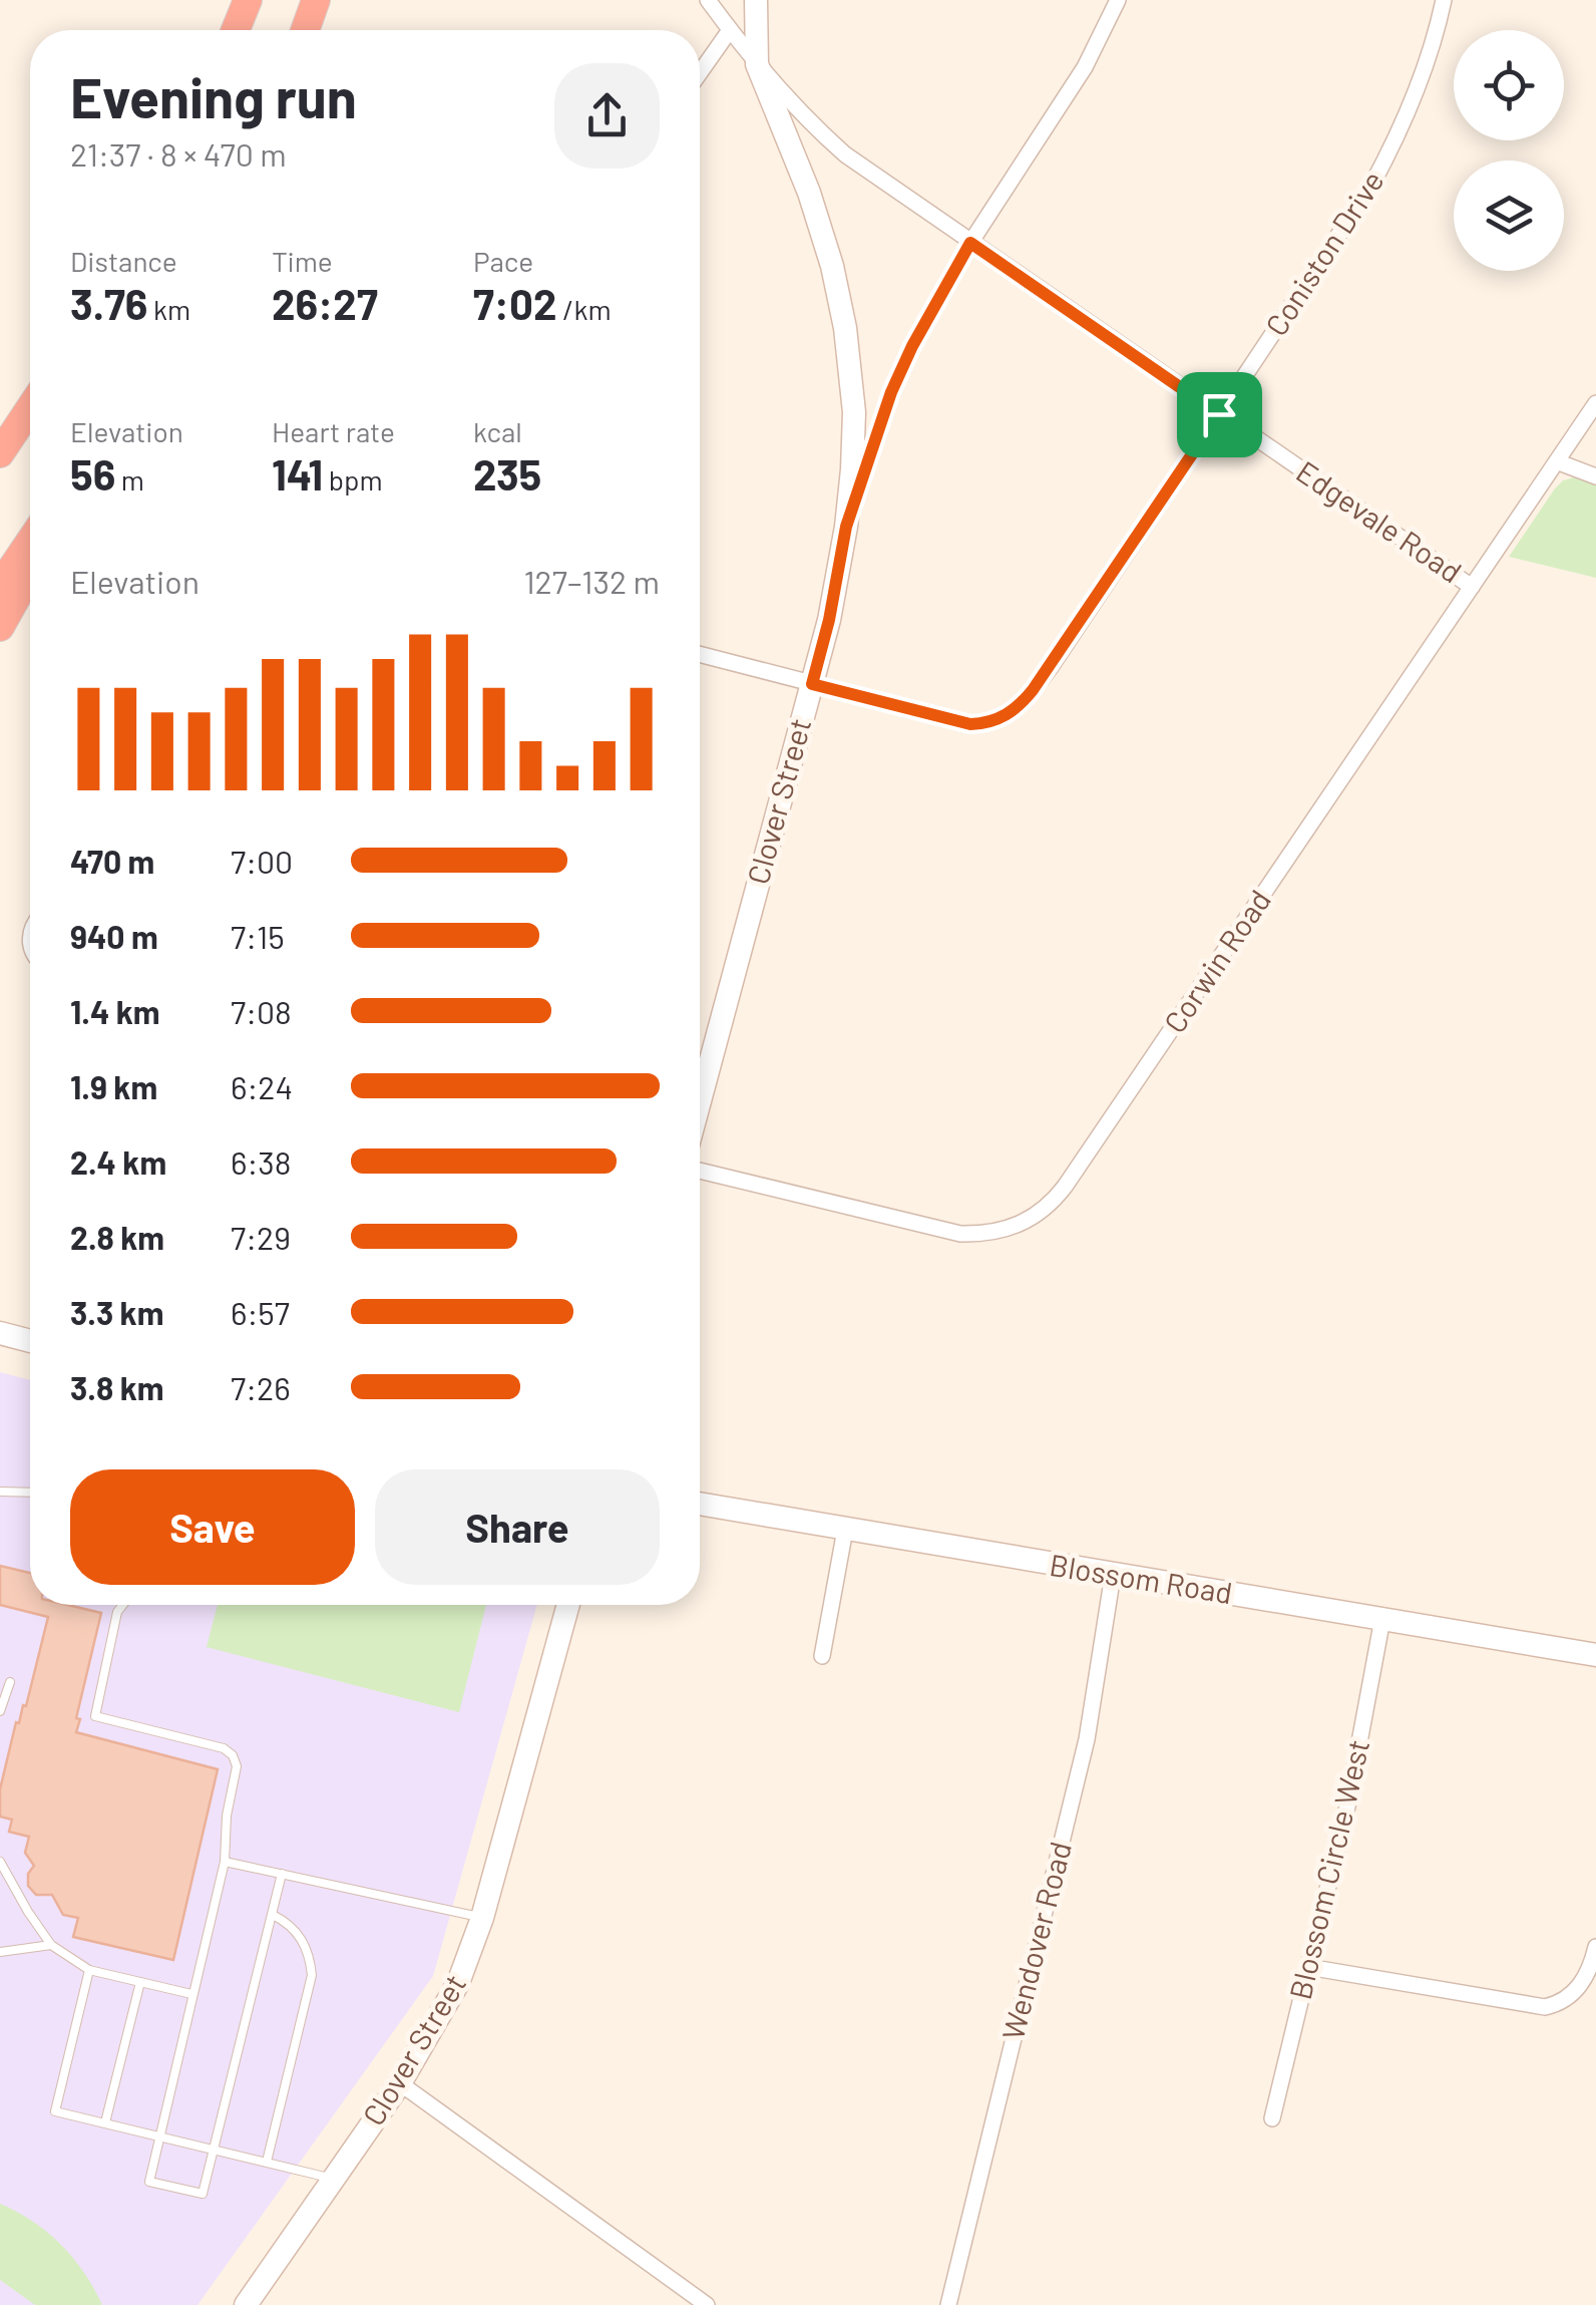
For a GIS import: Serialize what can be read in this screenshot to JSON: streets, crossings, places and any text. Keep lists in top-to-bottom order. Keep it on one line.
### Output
{"streets":{"street":["Coniston Drive","Edgevale Road","Clover Street","Corwin Road","Blossom Road","Blossom Circle West","Wendover Road"]},"crossings":[["Coniston Drive","Edgevale Road"],["Coniston Drive","Clover Street"],["Edgevale Road","Clover Street"],["Edgevale Road","Corwin Road"],["Blossom Road","Blossom Circle West"],["Blossom Road","Wendover Road"]],"page":{"heading":["Evening run","21:37 · 8 × 470 m"],"stats":[["Distance","3.76 km"],["Time","26:27"],["Pace","7:02 /km"],["Elevation","56 m"],["Heart rate","141 bpm"],["kcal","235"]],"chart":["Elevation","127–132 m"],"list":[{"name":"470 m","note":"7:00"},{"name":"940 m","note":"7:15"},{"name":"1.4 km","note":"7:08"},{"name":"1.9 km","note":"6:24"},{"name":"2.4 km","note":"6:38"},{"name":"2.8 km","note":"7:29"},{"name":"3.3 km","note":"6:57"},{"name":"3.8 km","note":"7:26"}],"buttons":["Save","Share"]}}
